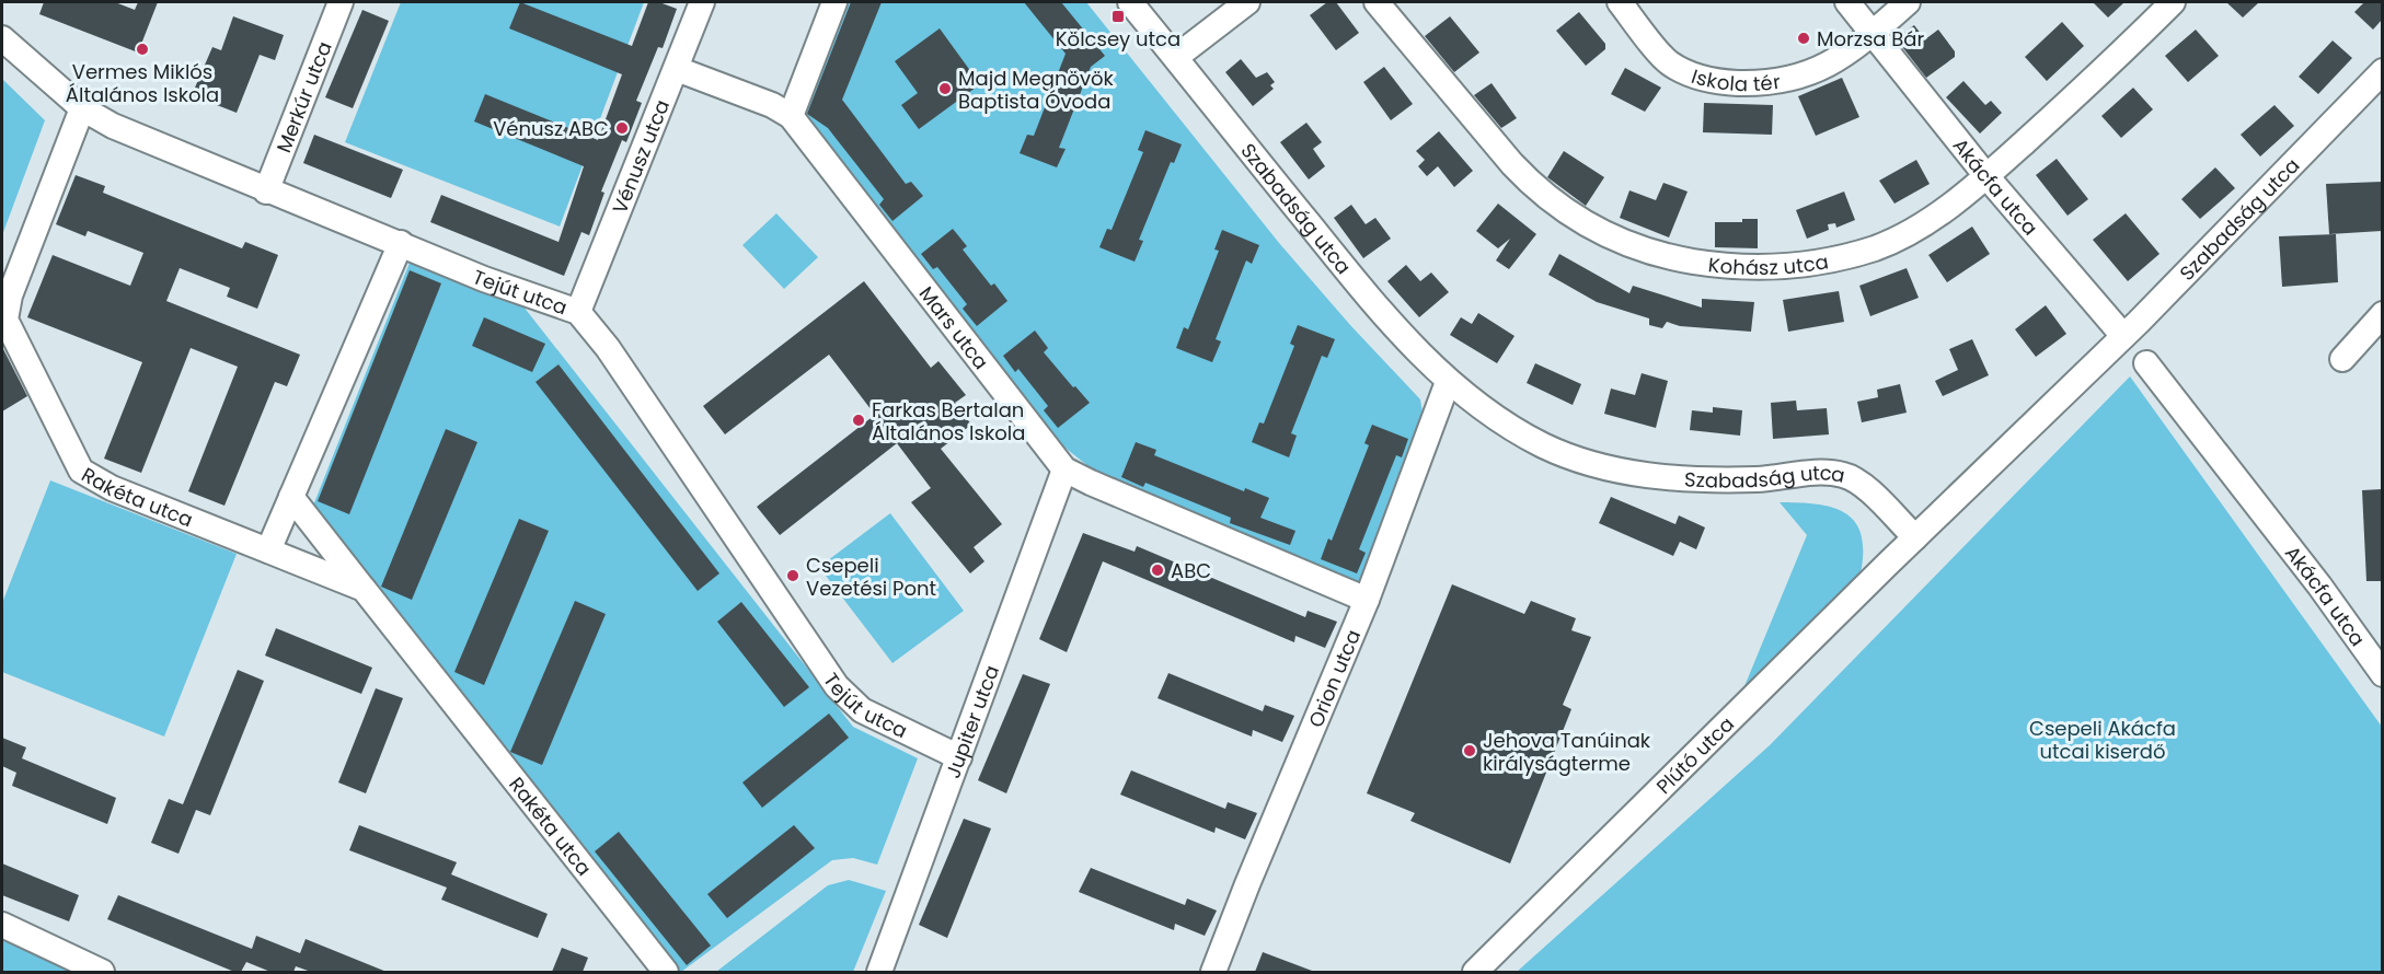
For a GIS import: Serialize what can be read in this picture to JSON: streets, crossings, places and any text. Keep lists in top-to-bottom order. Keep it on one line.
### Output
{"streets":{"street":["Iskola tér","Merkúr utca","Vénusz utca","Akácfa utca","Szabadság utca","Kohász utca","Tejút utca","Mars utca","Rakéta utca","Orion utca","Jupiter utca","Plútó utca"]},"crossings":[["Iskola tér","Akácfa utca"],["Merkúr utca","Tejút utca"],["Vénusz utca","Tejút utca"],["Vénusz utca","Mars utca"],["Akácfa utca","Szabadság utca"],["Akácfa utca","Kohász utca"],["Szabadság utca","Orion utca"],["Szabadság utca","Plútó utca"],["Tejút utca","Rakéta utca"],["Tejút utca","Jupiter utca"],["Mars utca","Orion utca"],["Mars utca","Jupiter utca"]],"parks":["Csepeli Akácfa utcai kiserdő"],"places":{"transit":["Kölcsey utca"],"other":["Morzsa Bár","Vermes Miklós Általános Iskola","Majd Megnövök Baptista Óvoda","Vénusz ABC","Farkas Bertalan Általános Iskola","ABC","Csepeli Vezetési Pont","Jehova Tanúinak királyságterme"]}}
